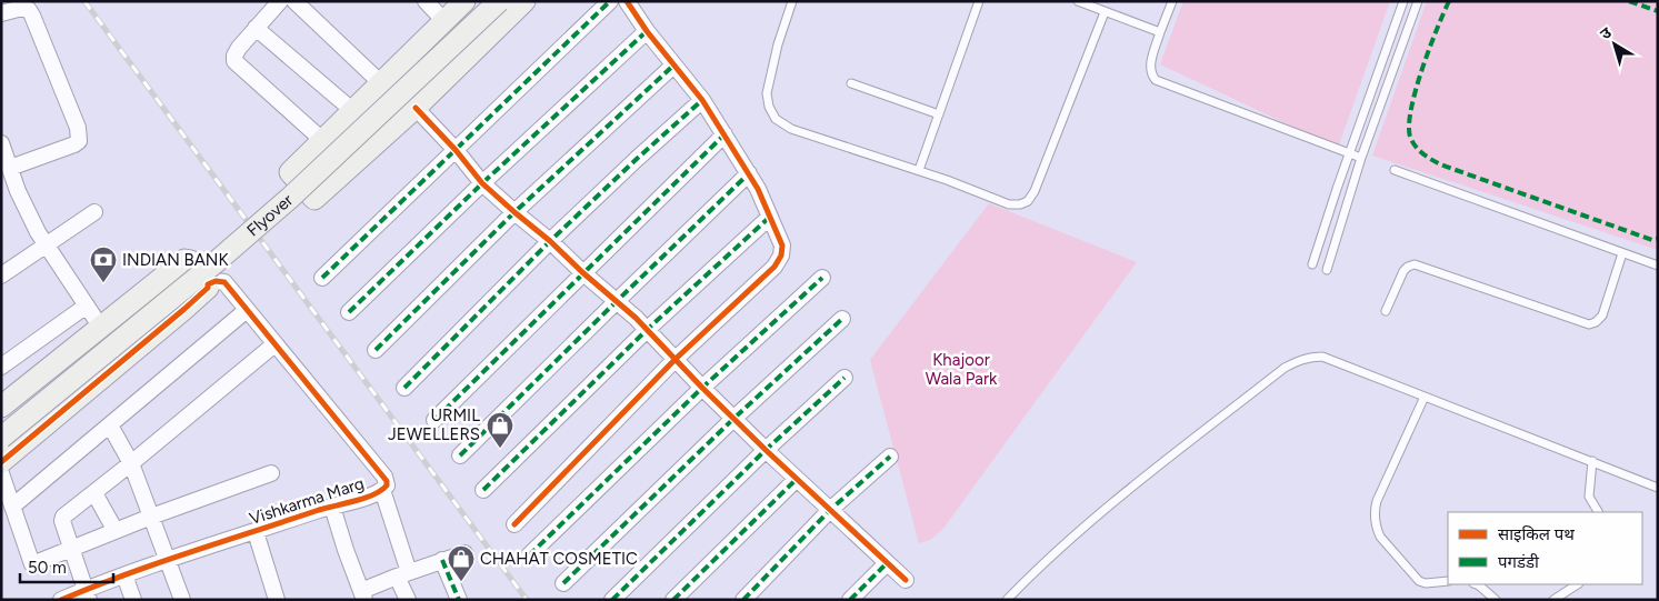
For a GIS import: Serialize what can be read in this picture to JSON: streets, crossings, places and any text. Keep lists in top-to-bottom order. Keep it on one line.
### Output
{"streets":{"street":["Flyover","Vishkarma Marg"]},"parks":["Khajoor Wala Park"],"places":{"bank":["INDIAN BANK"],"shop":["URMIL JEWELLERS","CHAHAT COSMETIC"]},"legend":["साइकिल पथ","पगडंडी"],"scale_bar":"50 m","north":"top left"}
